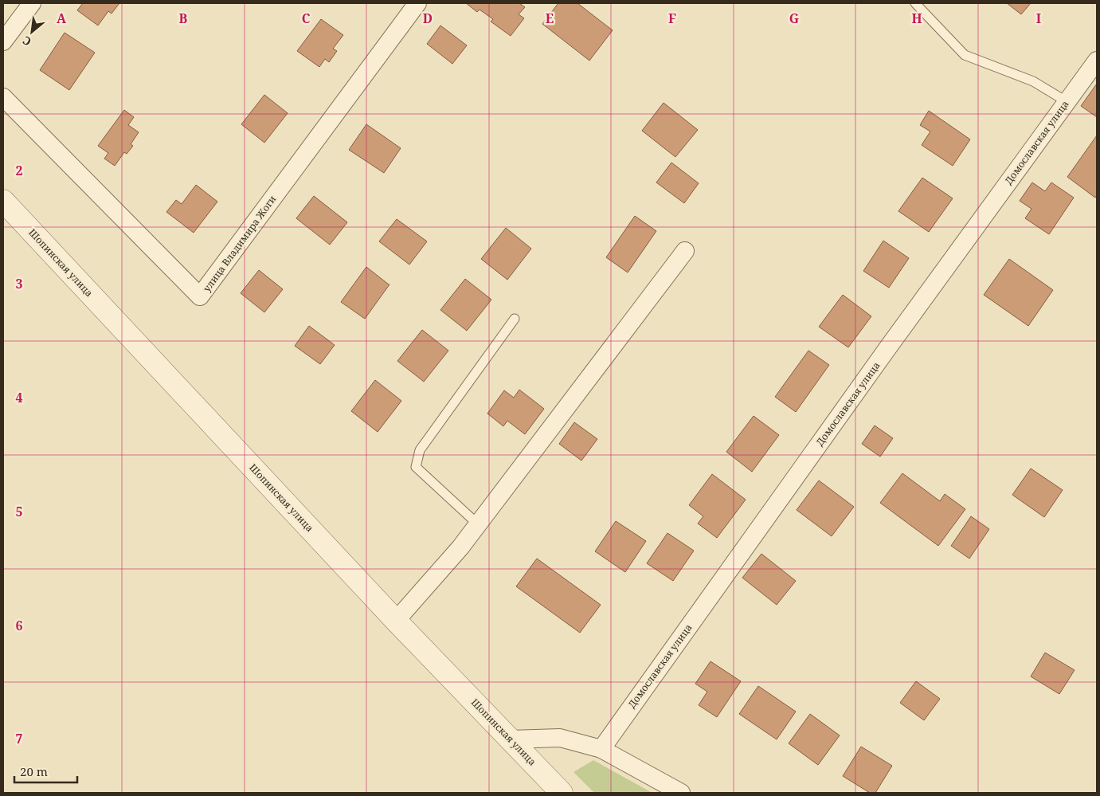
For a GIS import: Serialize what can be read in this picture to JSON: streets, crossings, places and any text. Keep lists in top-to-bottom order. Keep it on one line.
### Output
{"streets":{"street":["Домославская улица","улица Владимира Жоги","Шопинская улица"]},"scale_bar":"20 m","north":"bottom left","grid":{"columns":["A","B","C","D","E","F","G","H","I"],"rows":["2","3","4","5","6","7"]}}
